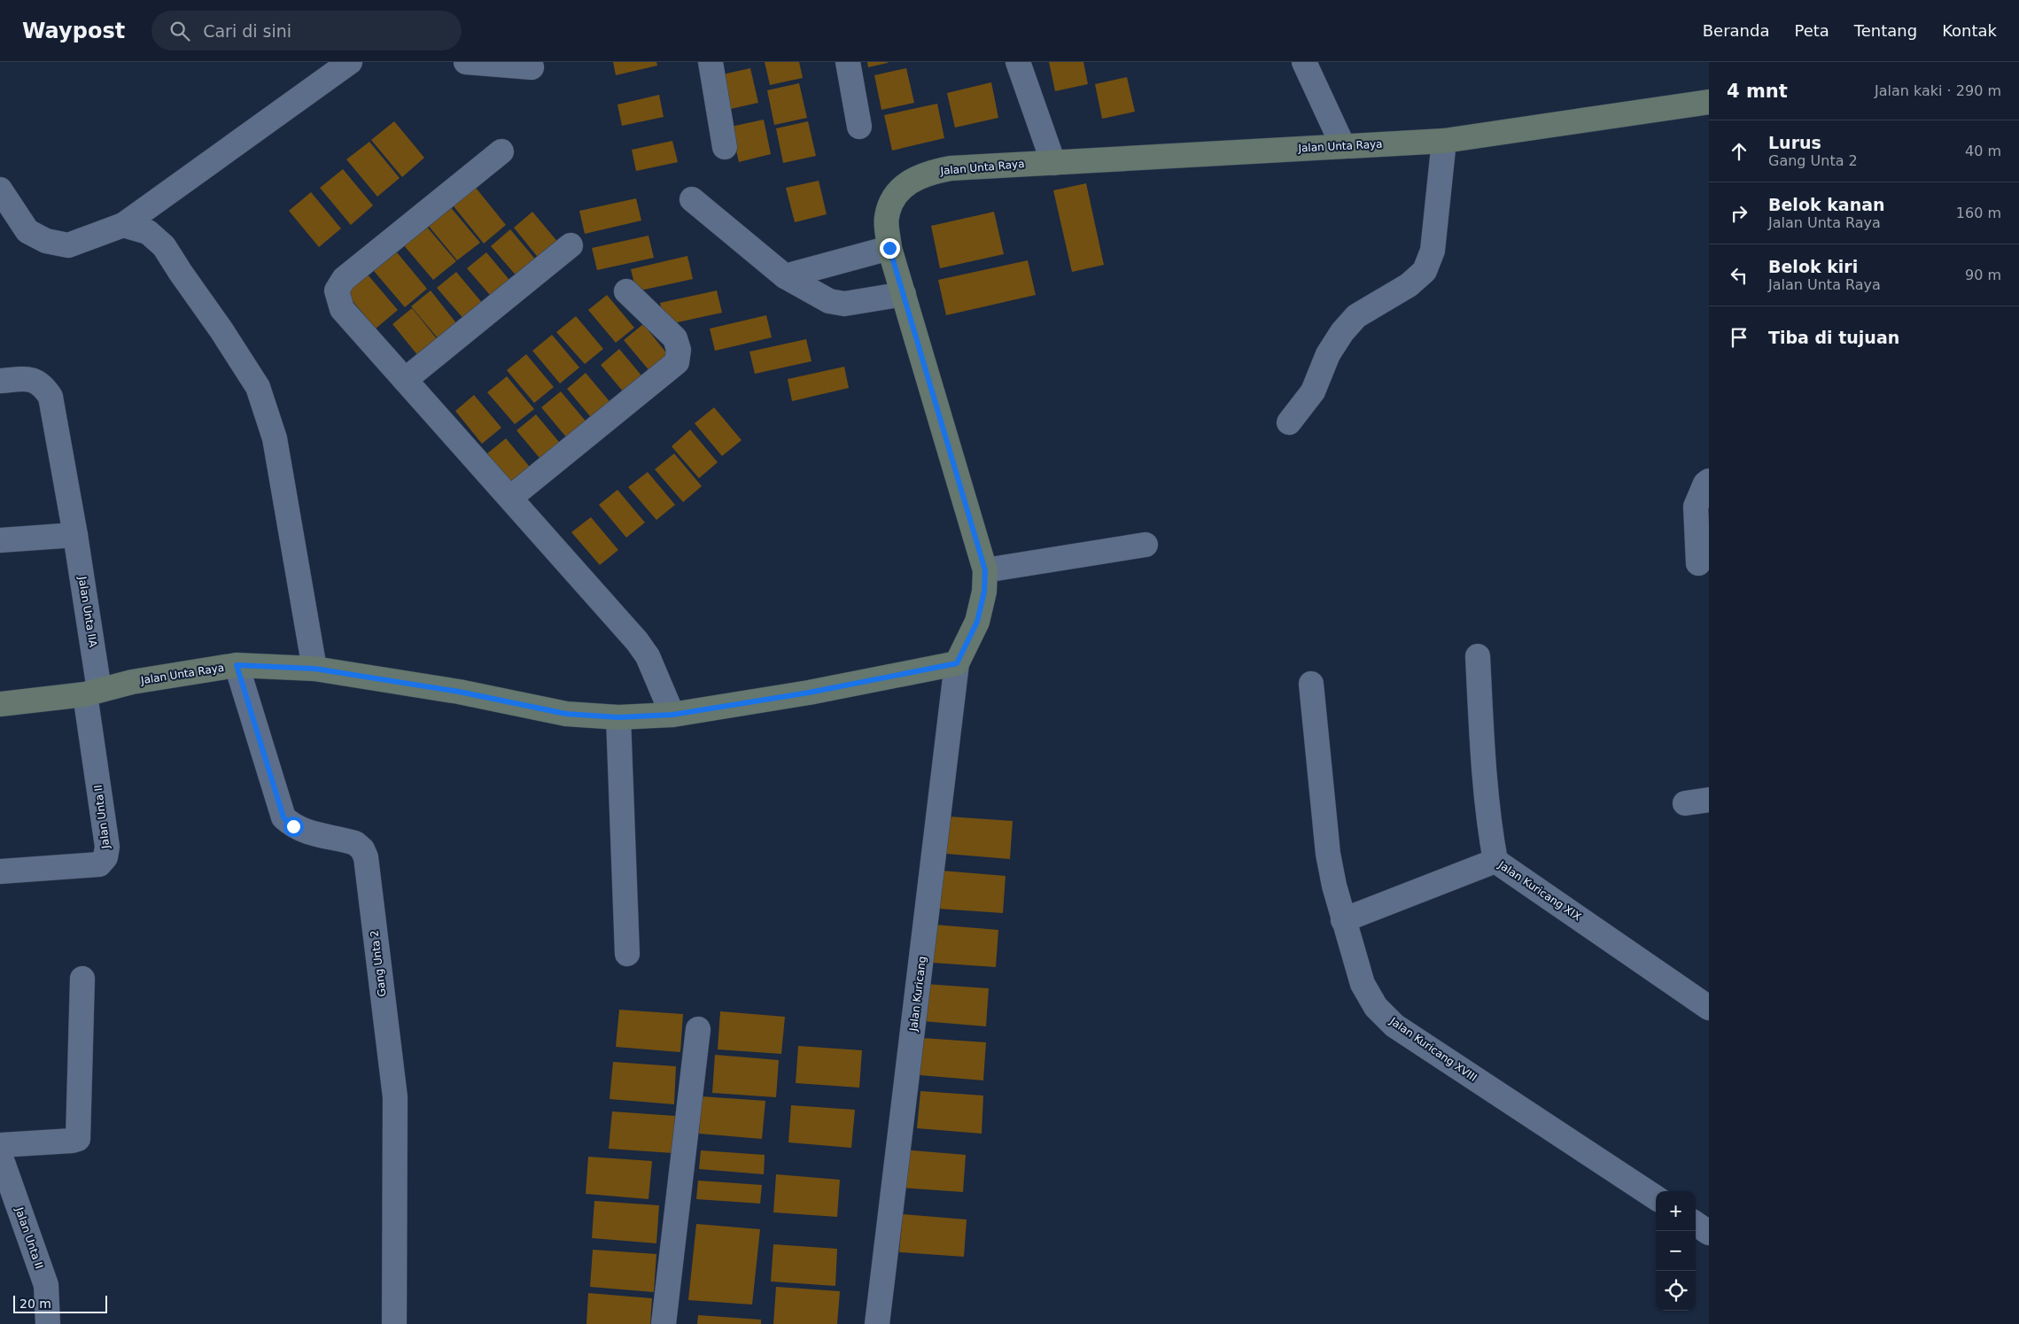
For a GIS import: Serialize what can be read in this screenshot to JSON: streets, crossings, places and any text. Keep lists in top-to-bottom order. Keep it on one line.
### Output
{"streets":{"street":["Jalan Unta Raya","Jalan Unta IIA","Jalan Unta II","Jalan Kuricang XIX","Gang Unta 2","Jalan Kuricang","Jalan Kuricang XVIII"]},"crossings":[["Jalan Unta Raya","Jalan Unta IIA"],["Jalan Unta Raya","Jalan Unta II"],["Jalan Unta Raya","Gang Unta 2"],["Jalan Unta Raya","Jalan Kuricang"],["Jalan Unta IIA","Jalan Unta II"]],"scale_bar":"20 m","page":{"header":"Waypost","search":"Cari di sini","nav":["Beranda","Peta","Tentang","Kontak"],"heading":["4 mnt","Jalan kaki · 290 m"],"list":[["Lurus","Gang Unta 2","40 m"],["Belok kanan","Jalan Unta Raya","160 m"],["Belok kiri","Jalan Unta Raya","90 m"],"Tiba di tujuan"],"map_buttons":["+","−"],"scale":"20 m"}}
